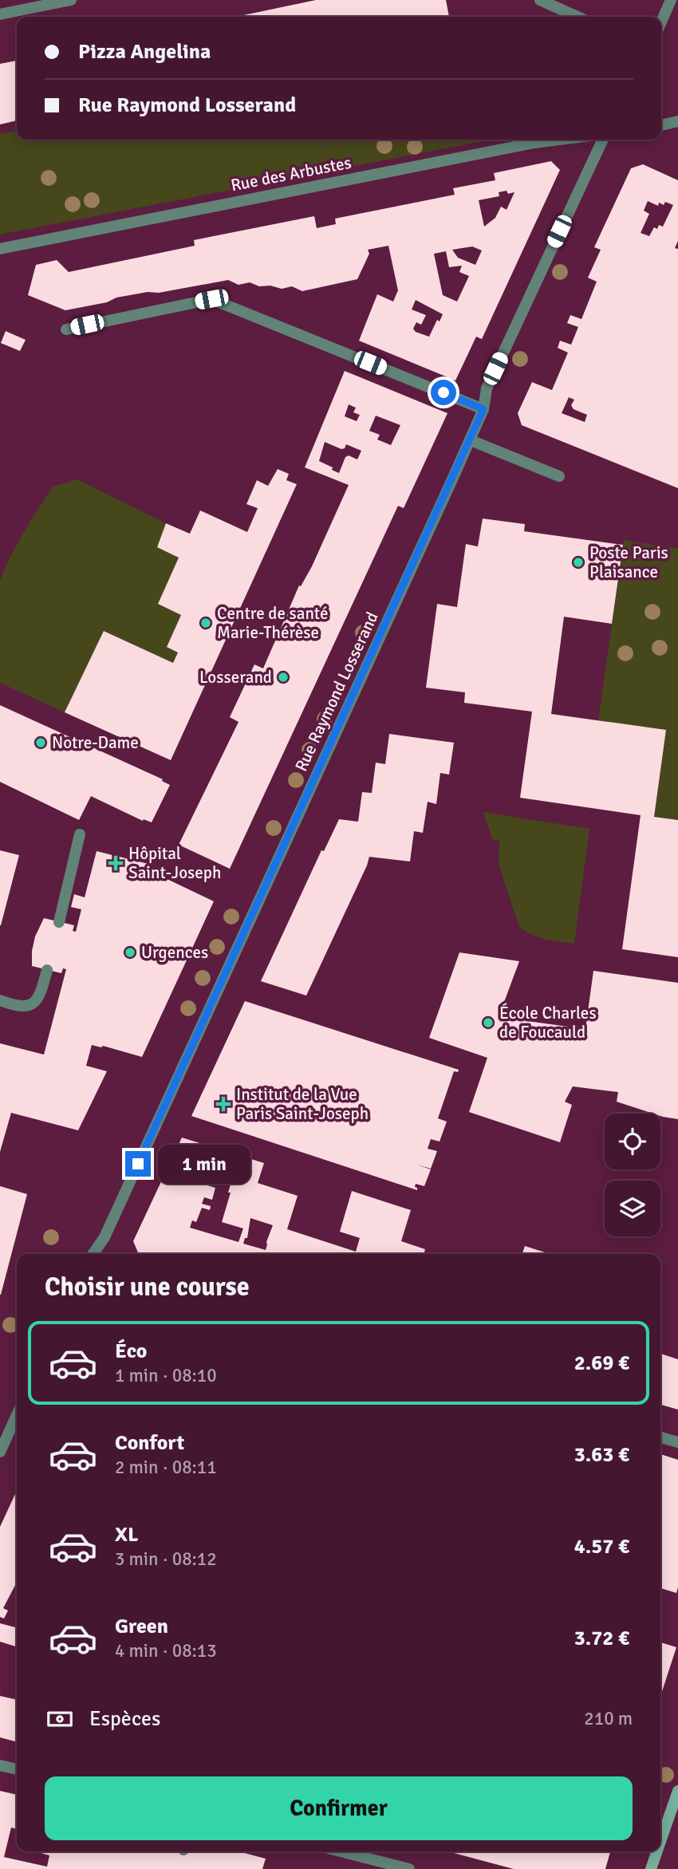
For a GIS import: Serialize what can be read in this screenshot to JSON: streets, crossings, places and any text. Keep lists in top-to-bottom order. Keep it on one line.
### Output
{"streets":{"street":["Rue des Arbustes","Rue Raymond Losserand"]},"places":{"other":["Poste Paris Plaisance","Centre de santé Marie-Thérèse","Losserand","Notre-Dame","Urgences","École Charles de Foucauld"],"health":["Hôpital Saint-Joseph","Institut de la Vue Paris Saint-Joseph"]},"page":{"banner":["Pizza Angelina","Rue Raymond Losserand"],"bubble":"1 min","heading":"Choisir une course","list":[{"name":"Éco","note":"1 min · 08:10","value":"2.69 €"},{"name":"Confort","note":"2 min · 08:11","value":"3.63 €"},{"name":"XL","note":"3 min · 08:12","value":"4.57 €"},{"name":"Green","note":"4 min · 08:13","value":"3.72 €"}],"pay":["Espèces","210 m"],"buttons":"Confirmer"}}
